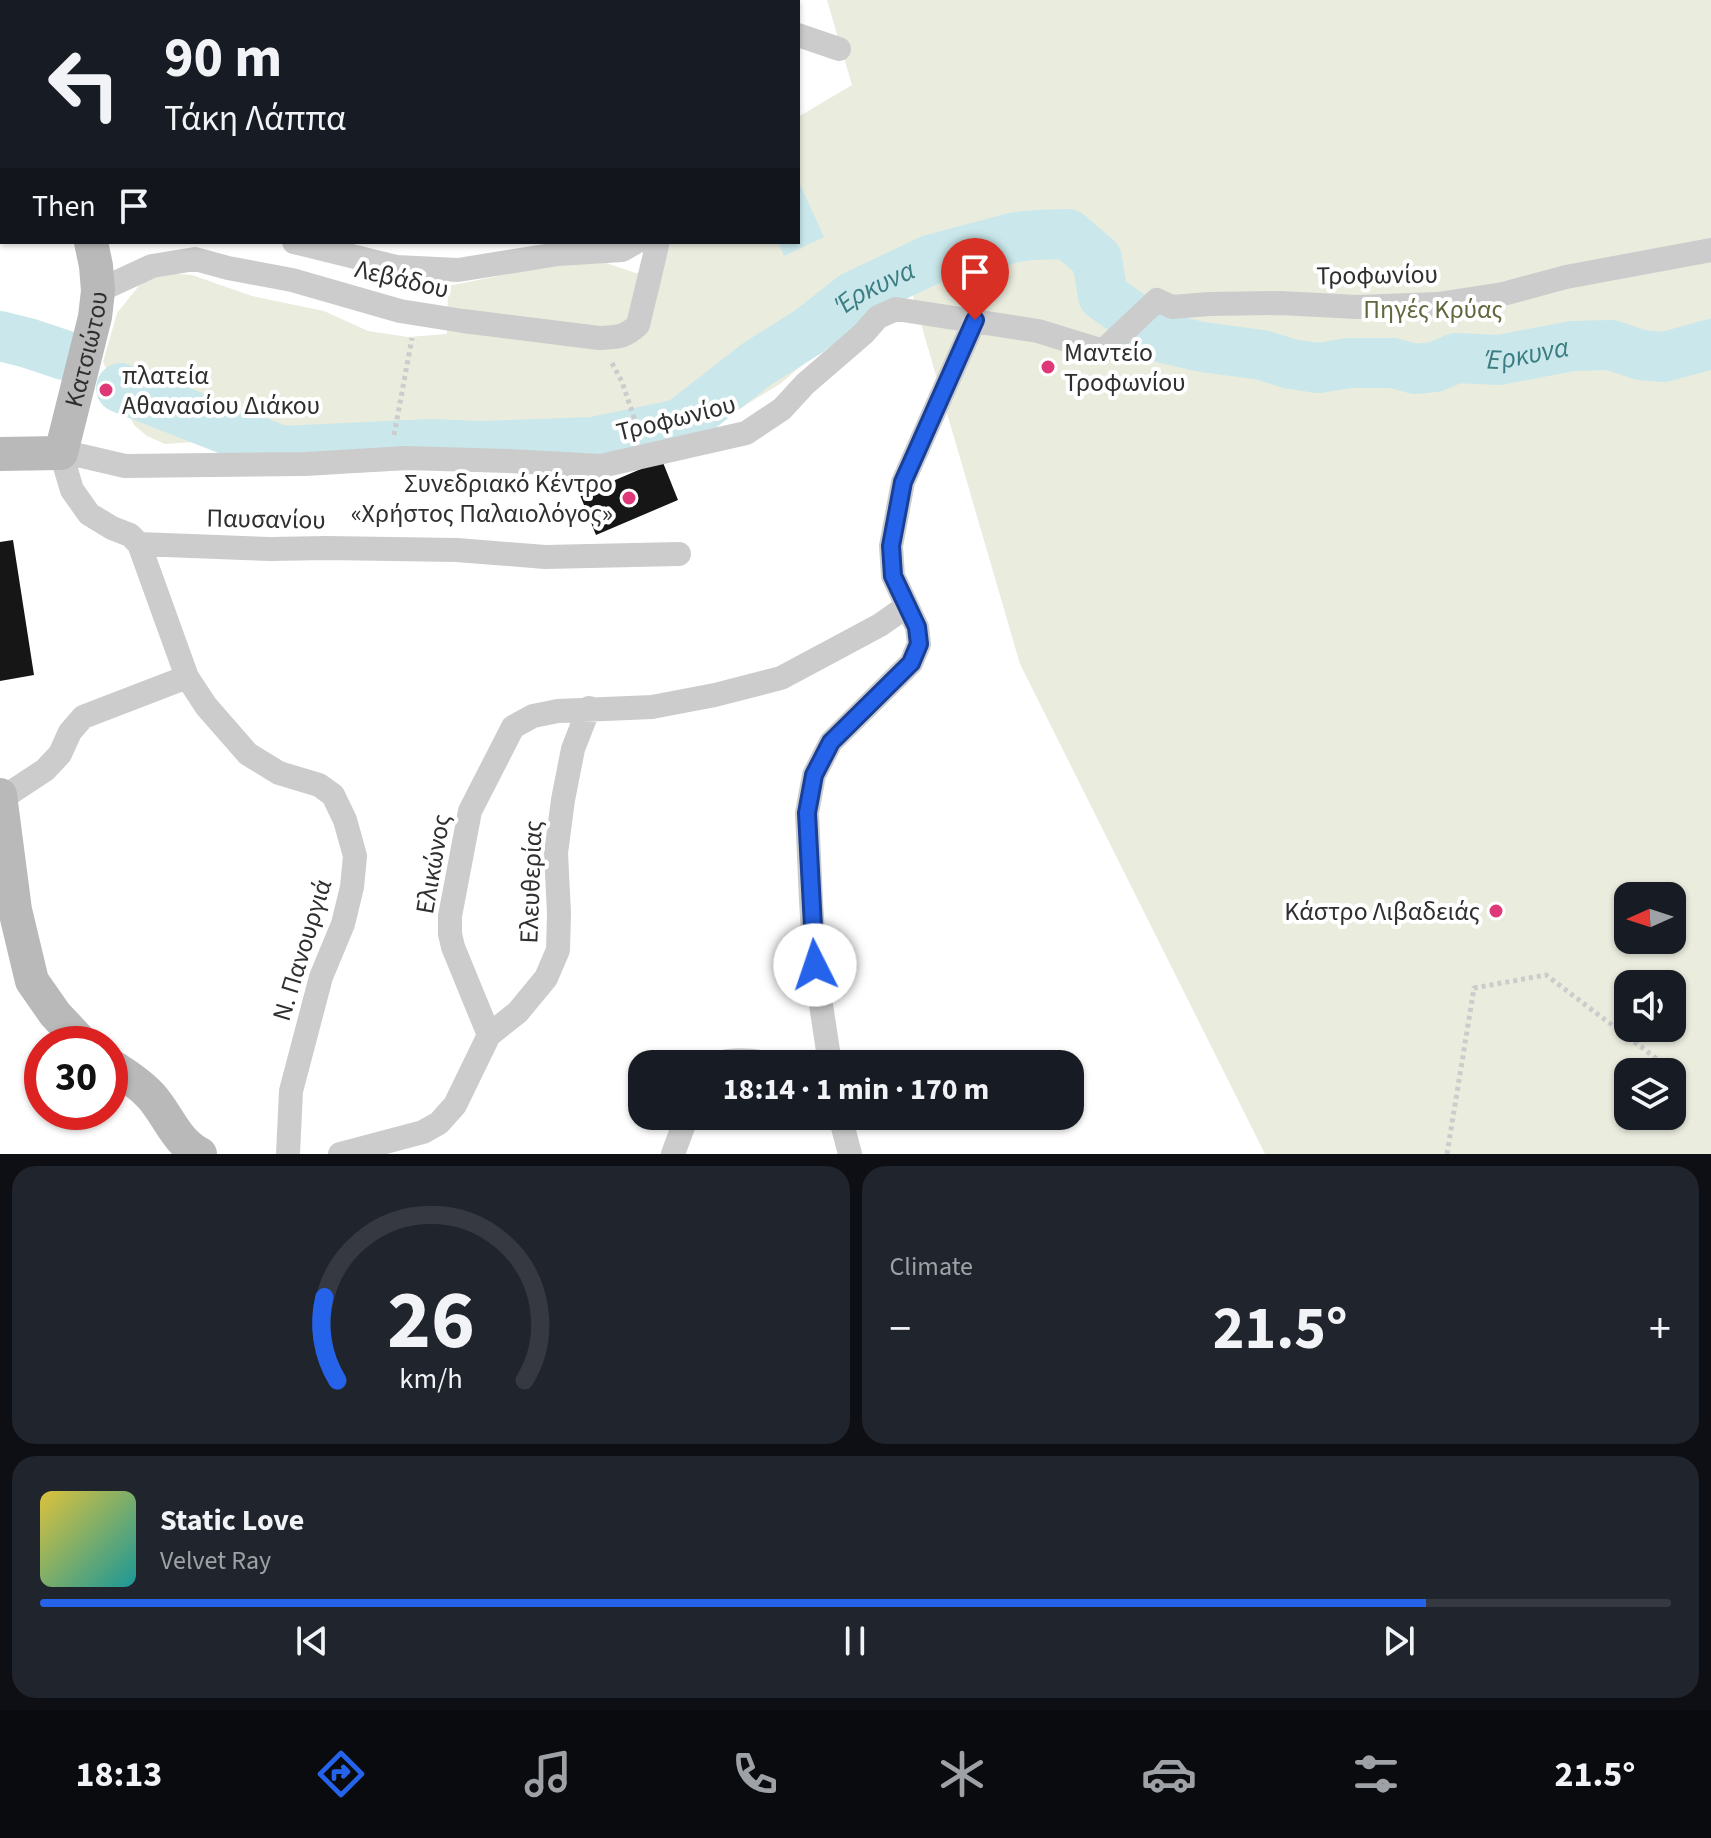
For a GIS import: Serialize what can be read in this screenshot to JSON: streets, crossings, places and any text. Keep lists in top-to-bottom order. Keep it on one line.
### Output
{"streets":{"main road":["Κατσιώτου"],"street":["Τροφωνίου","Λεβάδου","Παυσανίου","Ελικώνος","Ελευθερίας","Ν. Πανουργιά"]},"crossings":[["Τροφωνίου","Κατσιώτου"],["Λεβάδου","Κατσιώτου"],["Παυσανίου","Ν. Πανουργιά"],["Ελικώνος","Ελευθερίας"]],"water":["Έρκυνα"],"parks":["Πηγές Κρύας"],"places":["Μαντείο Τροφωνίου","πλατεία Αθανασίου Διάκου","Συνεδριακό Κέντρο «Χρήστος Παλαιολόγος»","Κάστρο Λιβαδειάς"],"north":"left","page":{"turn":["90 m","Τάκη Λάππα"],"then":"Then","limit":"30","trip":"18:14 · 1 min · 170 m","tile":"Climate","heat":["−","21.5°","+"],"song":["Static Love","Velvet Ray"],"tabs":["18:13","21.5°"],"gauge":["26","km/h"]}}
